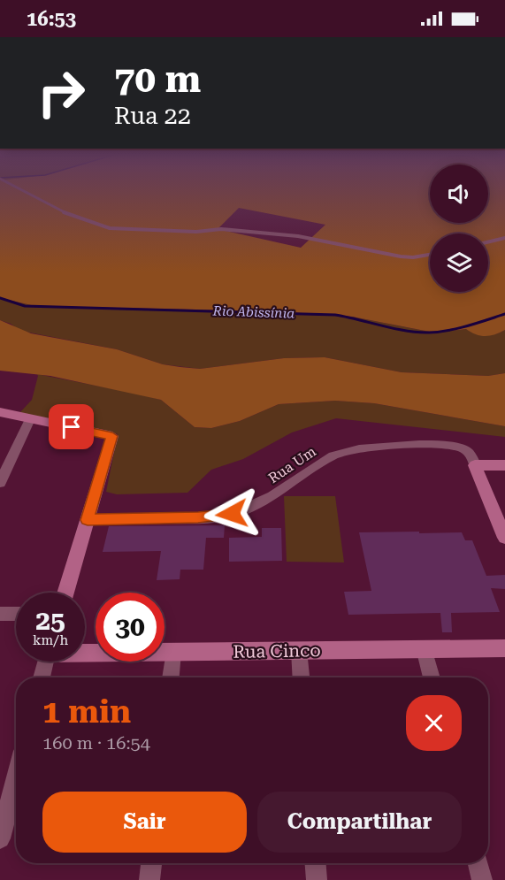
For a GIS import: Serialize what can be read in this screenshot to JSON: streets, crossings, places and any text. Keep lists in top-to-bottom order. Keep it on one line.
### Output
{"streets":{"street":["Rua Um","Rua Cinco"]},"water":["Rio Abissínia"],"page":{"status":"16:53","turn":["70 m","Rua 22"],"speed":"25 km/h","limit":"30","heading":["1 min","160 m · 16:54"],"buttons":["Sair","Compartilhar"]}}
